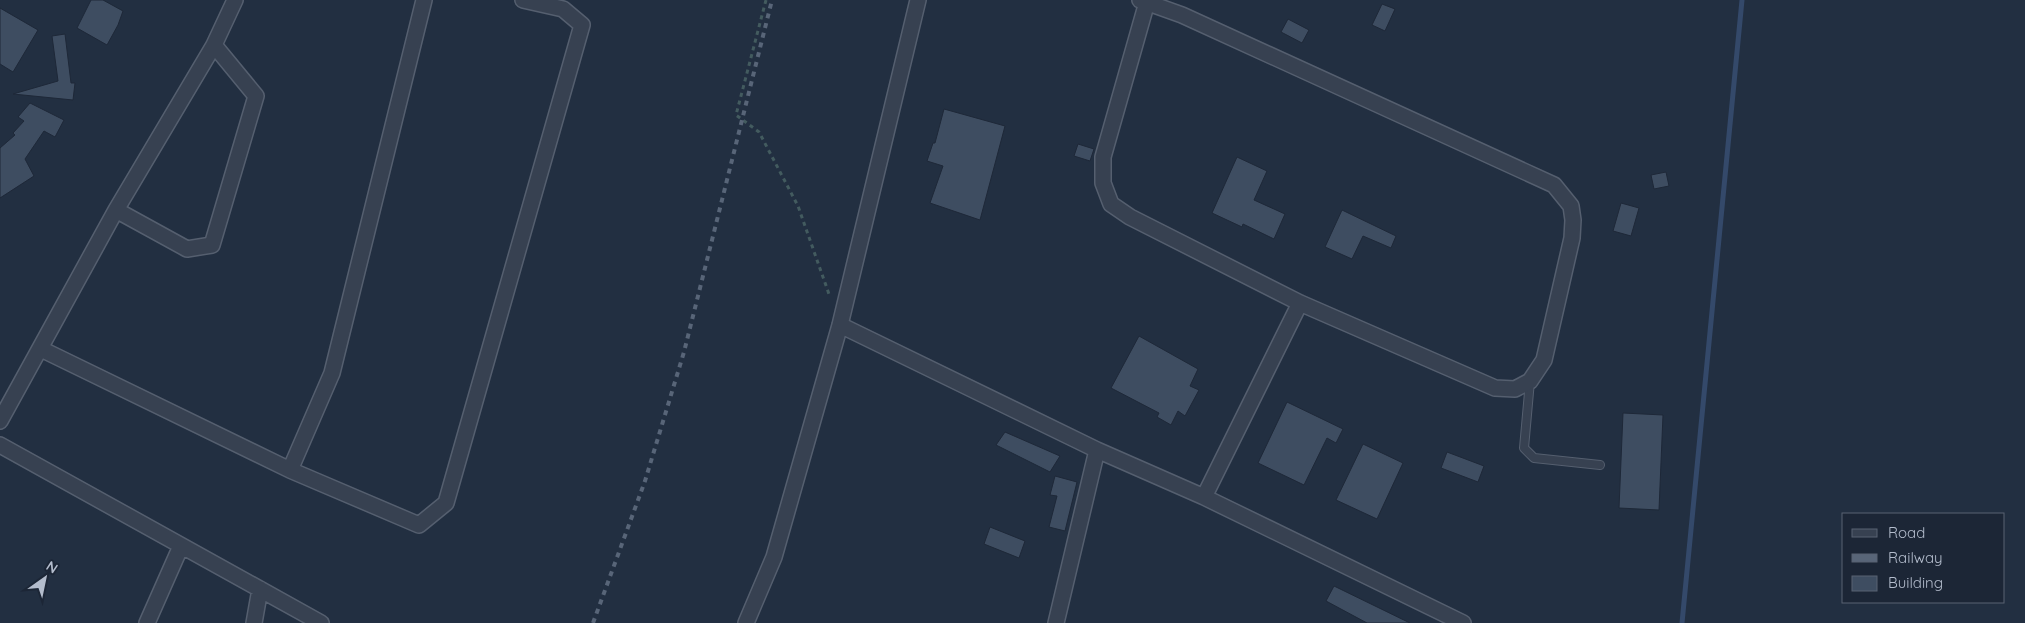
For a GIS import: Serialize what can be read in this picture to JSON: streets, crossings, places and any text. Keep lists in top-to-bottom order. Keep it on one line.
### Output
{"legend":["Road","Railway","Building"],"north":"top right"}
